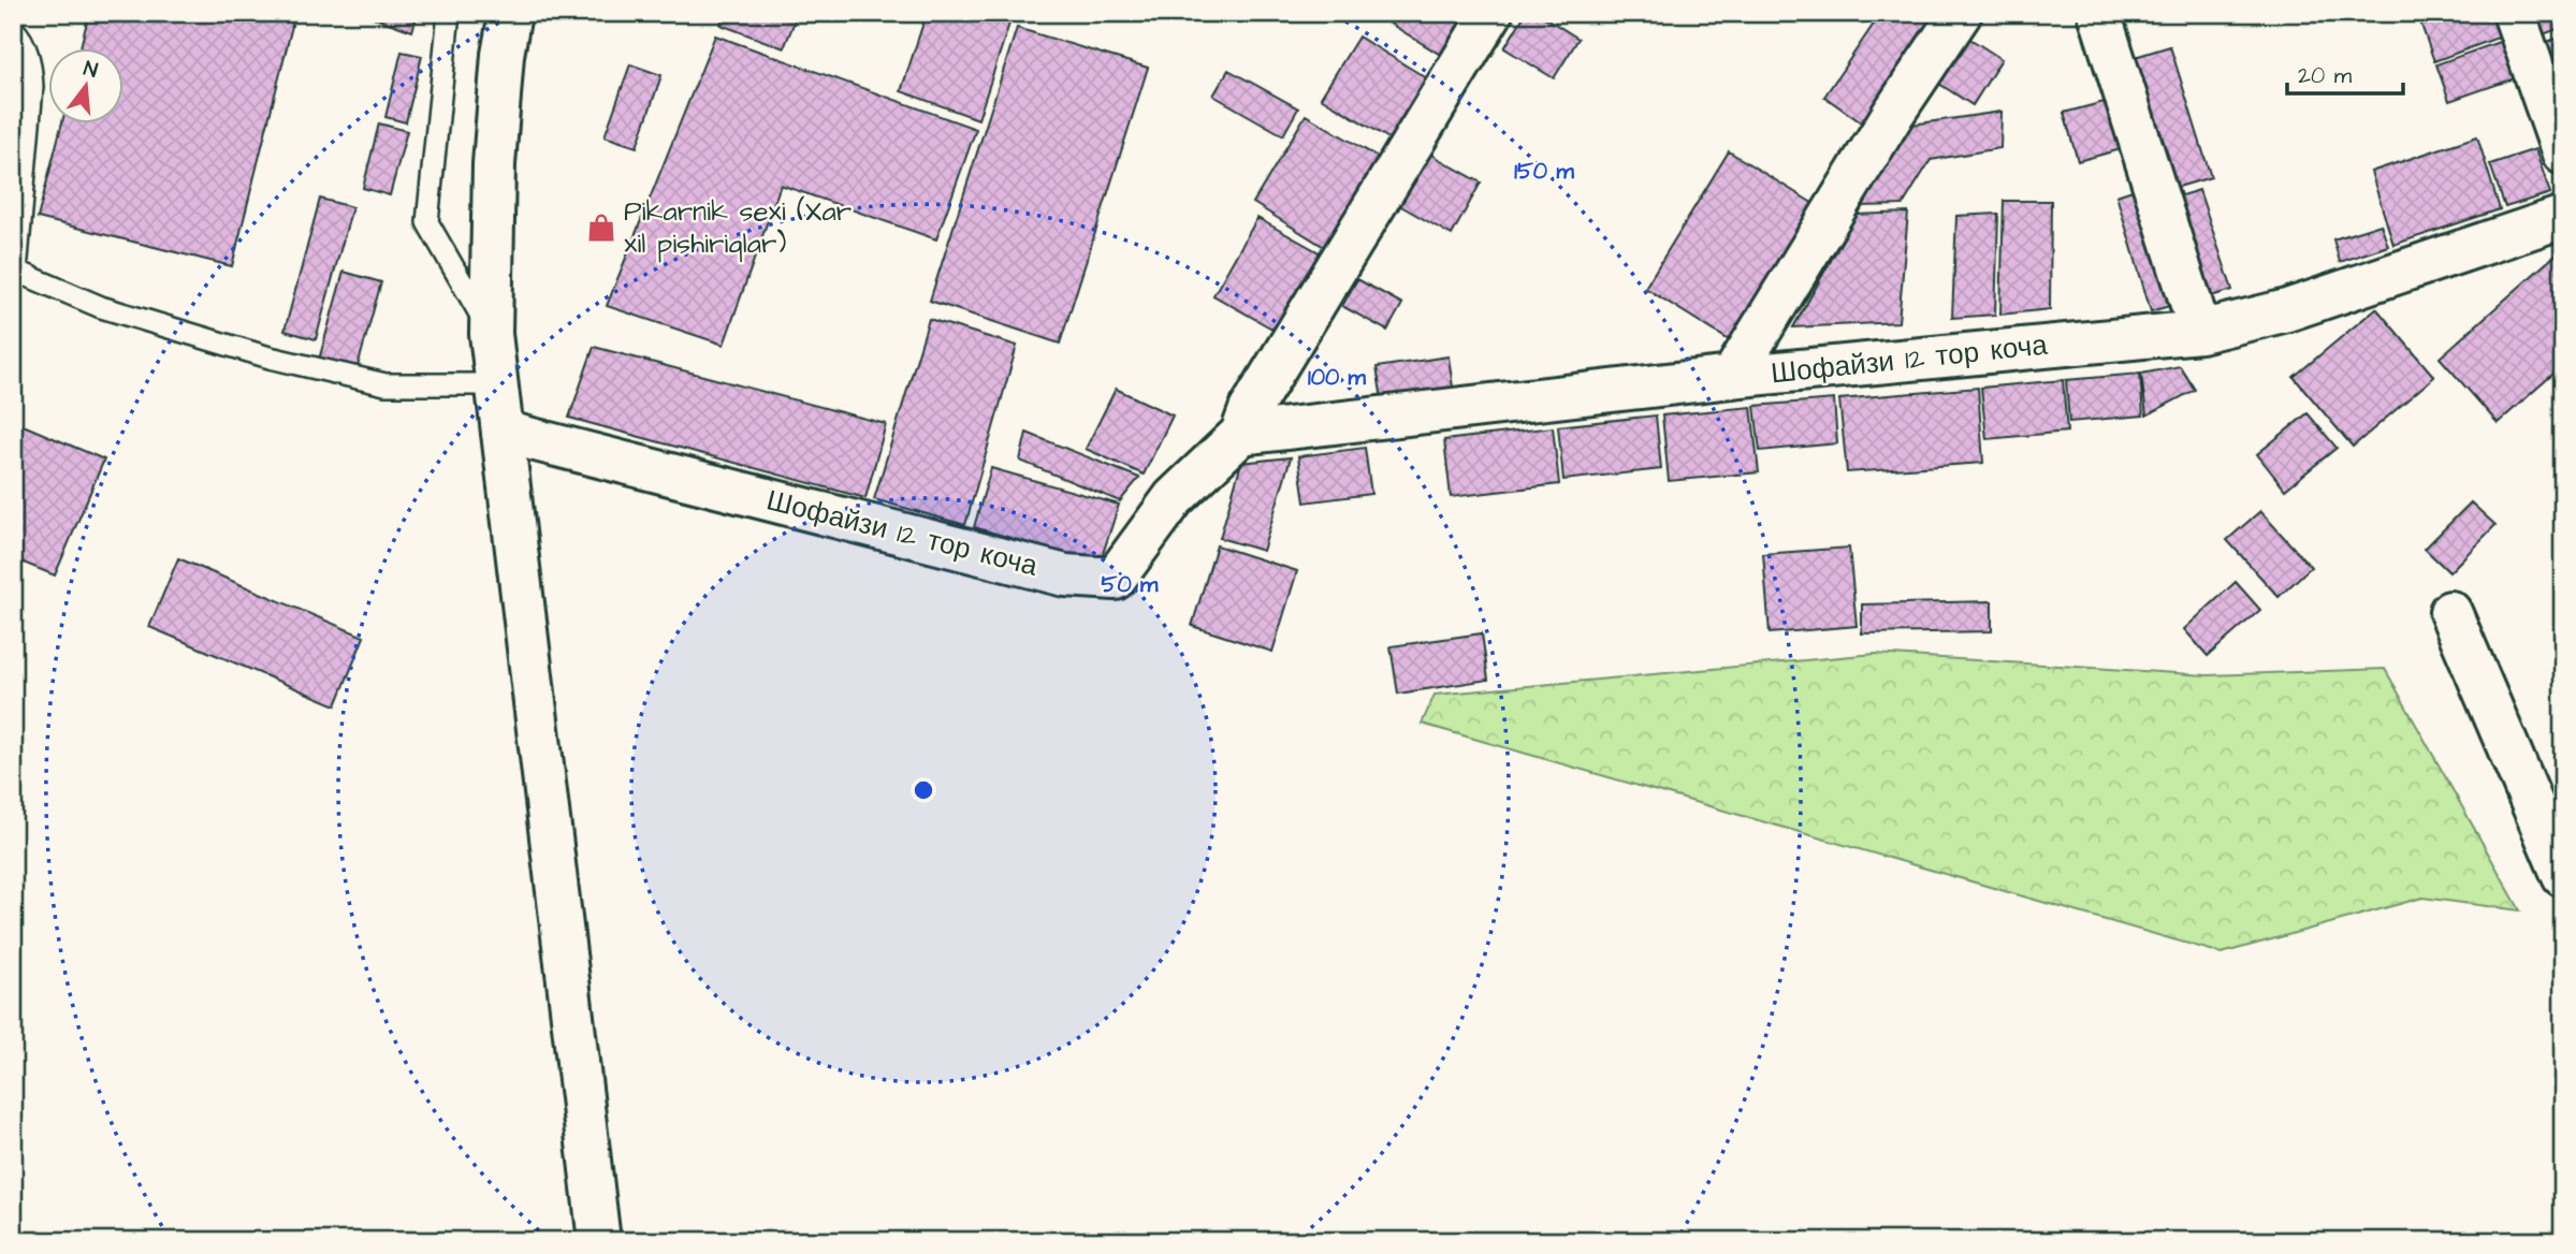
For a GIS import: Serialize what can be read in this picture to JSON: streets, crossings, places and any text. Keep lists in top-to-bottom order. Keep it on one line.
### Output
{"streets":{"street":["Шофайзи 12 тор коча"]},"places":{"shop":["Pikarnik sexi (Xar xil pishiriqlar)"]},"scale_bar":"20 m","north":"top","rings":["150 m","100 m","50 m"]}
